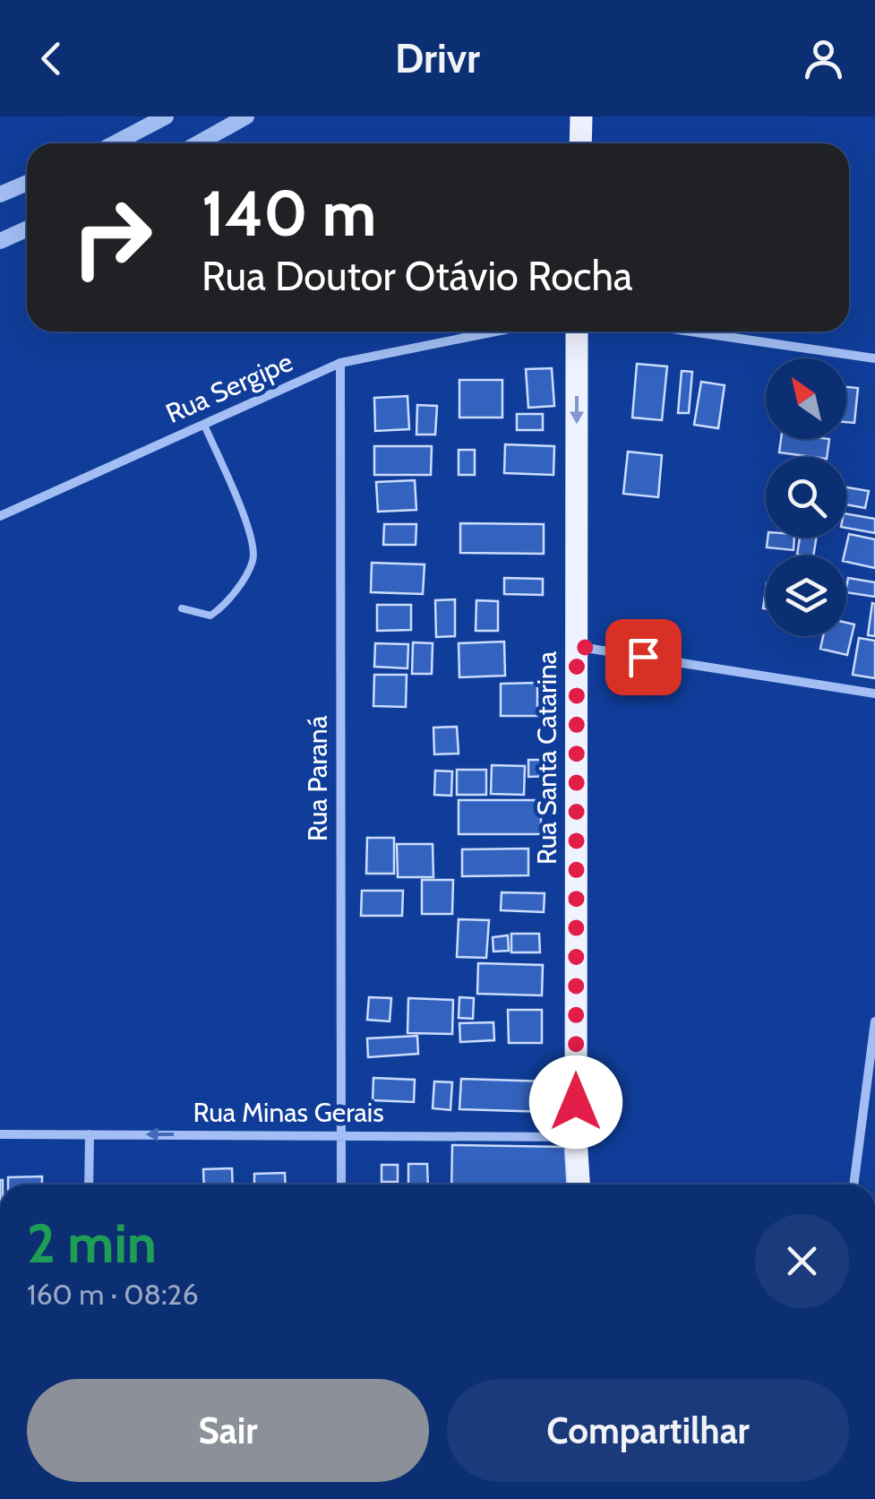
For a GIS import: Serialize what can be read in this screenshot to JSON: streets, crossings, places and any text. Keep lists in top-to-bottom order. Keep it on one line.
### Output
{"streets":{"main road":["Rua Santa Catarina"],"street":["Rua Sergipe","Rua Paraná","Rua Minas Gerais"]},"crossings":[["Rua Sergipe","Rua Paraná"],["Rua Santa Catarina","Rua Minas Gerais"],["Rua Paraná","Rua Minas Gerais"]],"one_way":["Rua Santa Catarina","Rua Minas Gerais"],"north":"top left","page":{"header":"Drivr","turn":["140 m","Rua Doutor Otávio Rocha"],"heading":["2 min","160 m · 08:26"],"buttons":["Sair","Compartilhar"]}}
